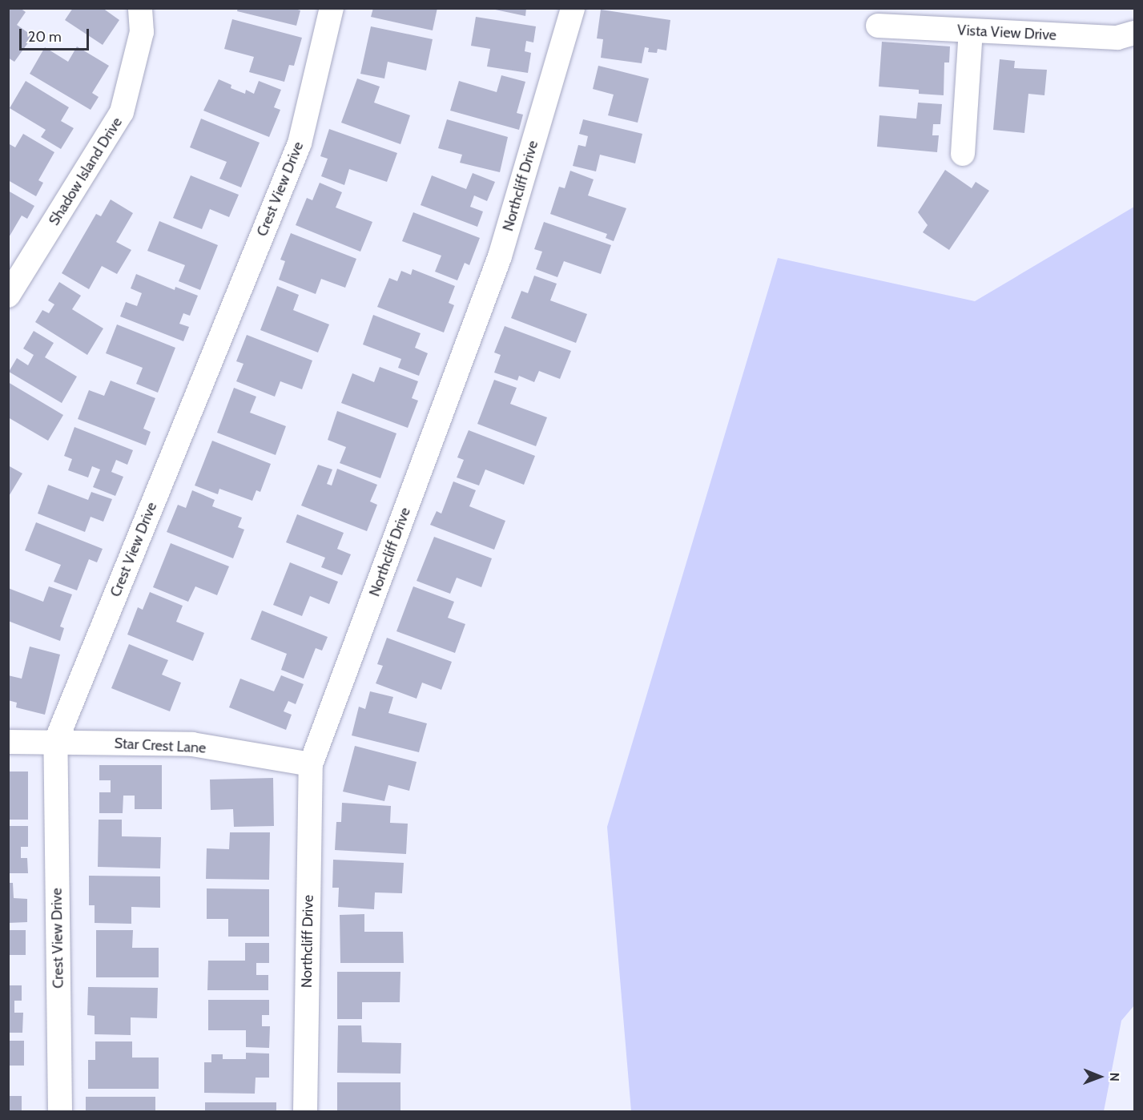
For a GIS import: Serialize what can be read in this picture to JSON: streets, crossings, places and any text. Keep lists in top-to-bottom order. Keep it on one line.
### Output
{"streets":{"street":["Vista View Drive","Shadow Island Drive","Northcliff Drive","Crest View Drive","Star Crest Lane"]},"crossings":[["Northcliff Drive","Star Crest Lane"],["Crest View Drive","Star Crest Lane"]],"scale_bar":"20 m","north":"right"}
